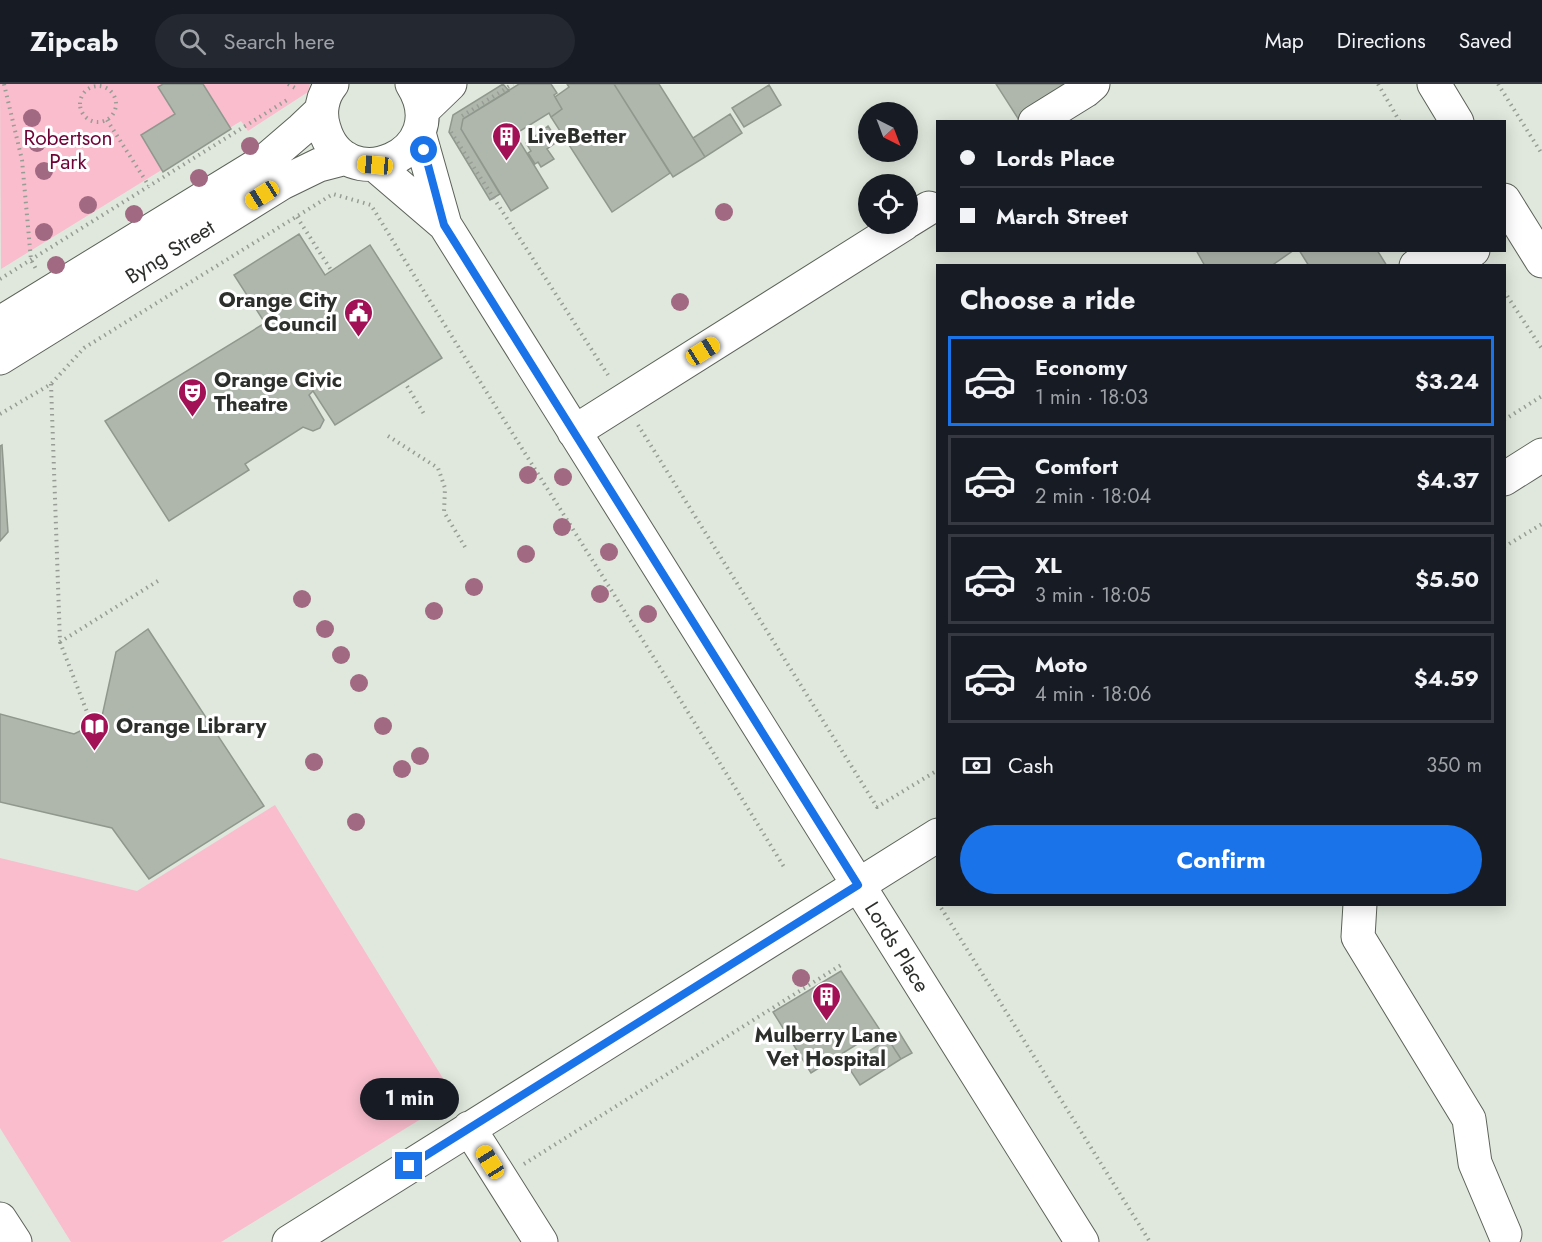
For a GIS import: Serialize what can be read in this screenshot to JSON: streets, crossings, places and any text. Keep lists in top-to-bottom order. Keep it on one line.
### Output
{"streets":{"street":["Byng Street","Lords Place"]},"crossings":[["Byng Street","Lords Place"]],"parks":["Robertson Park"],"places":{"building":["LiveBetter","Mulberry Lane Vet Hospital"],"public building":["Orange City Council"],"theatre":["Orange Civic Theatre"],"library":["Orange Library"]},"north":"bottom right","page":{"header":"Zipcab","search":"Search here","nav":["Map","Directions","Saved"],"banner":["Lords Place","March Street"],"heading":"Choose a ride","list":[{"name":"Economy","note":"1 min · 18:03","value":"$3.24"},{"name":"Comfort","note":"2 min · 18:04","value":"$4.37"},{"name":"XL","note":"3 min · 18:05","value":"$5.50"},{"name":"Moto","note":"4 min · 18:06","value":"$4.59"}],"pay":["Cash","350 m"],"buttons":"Confirm","bubble":"1 min"}}
